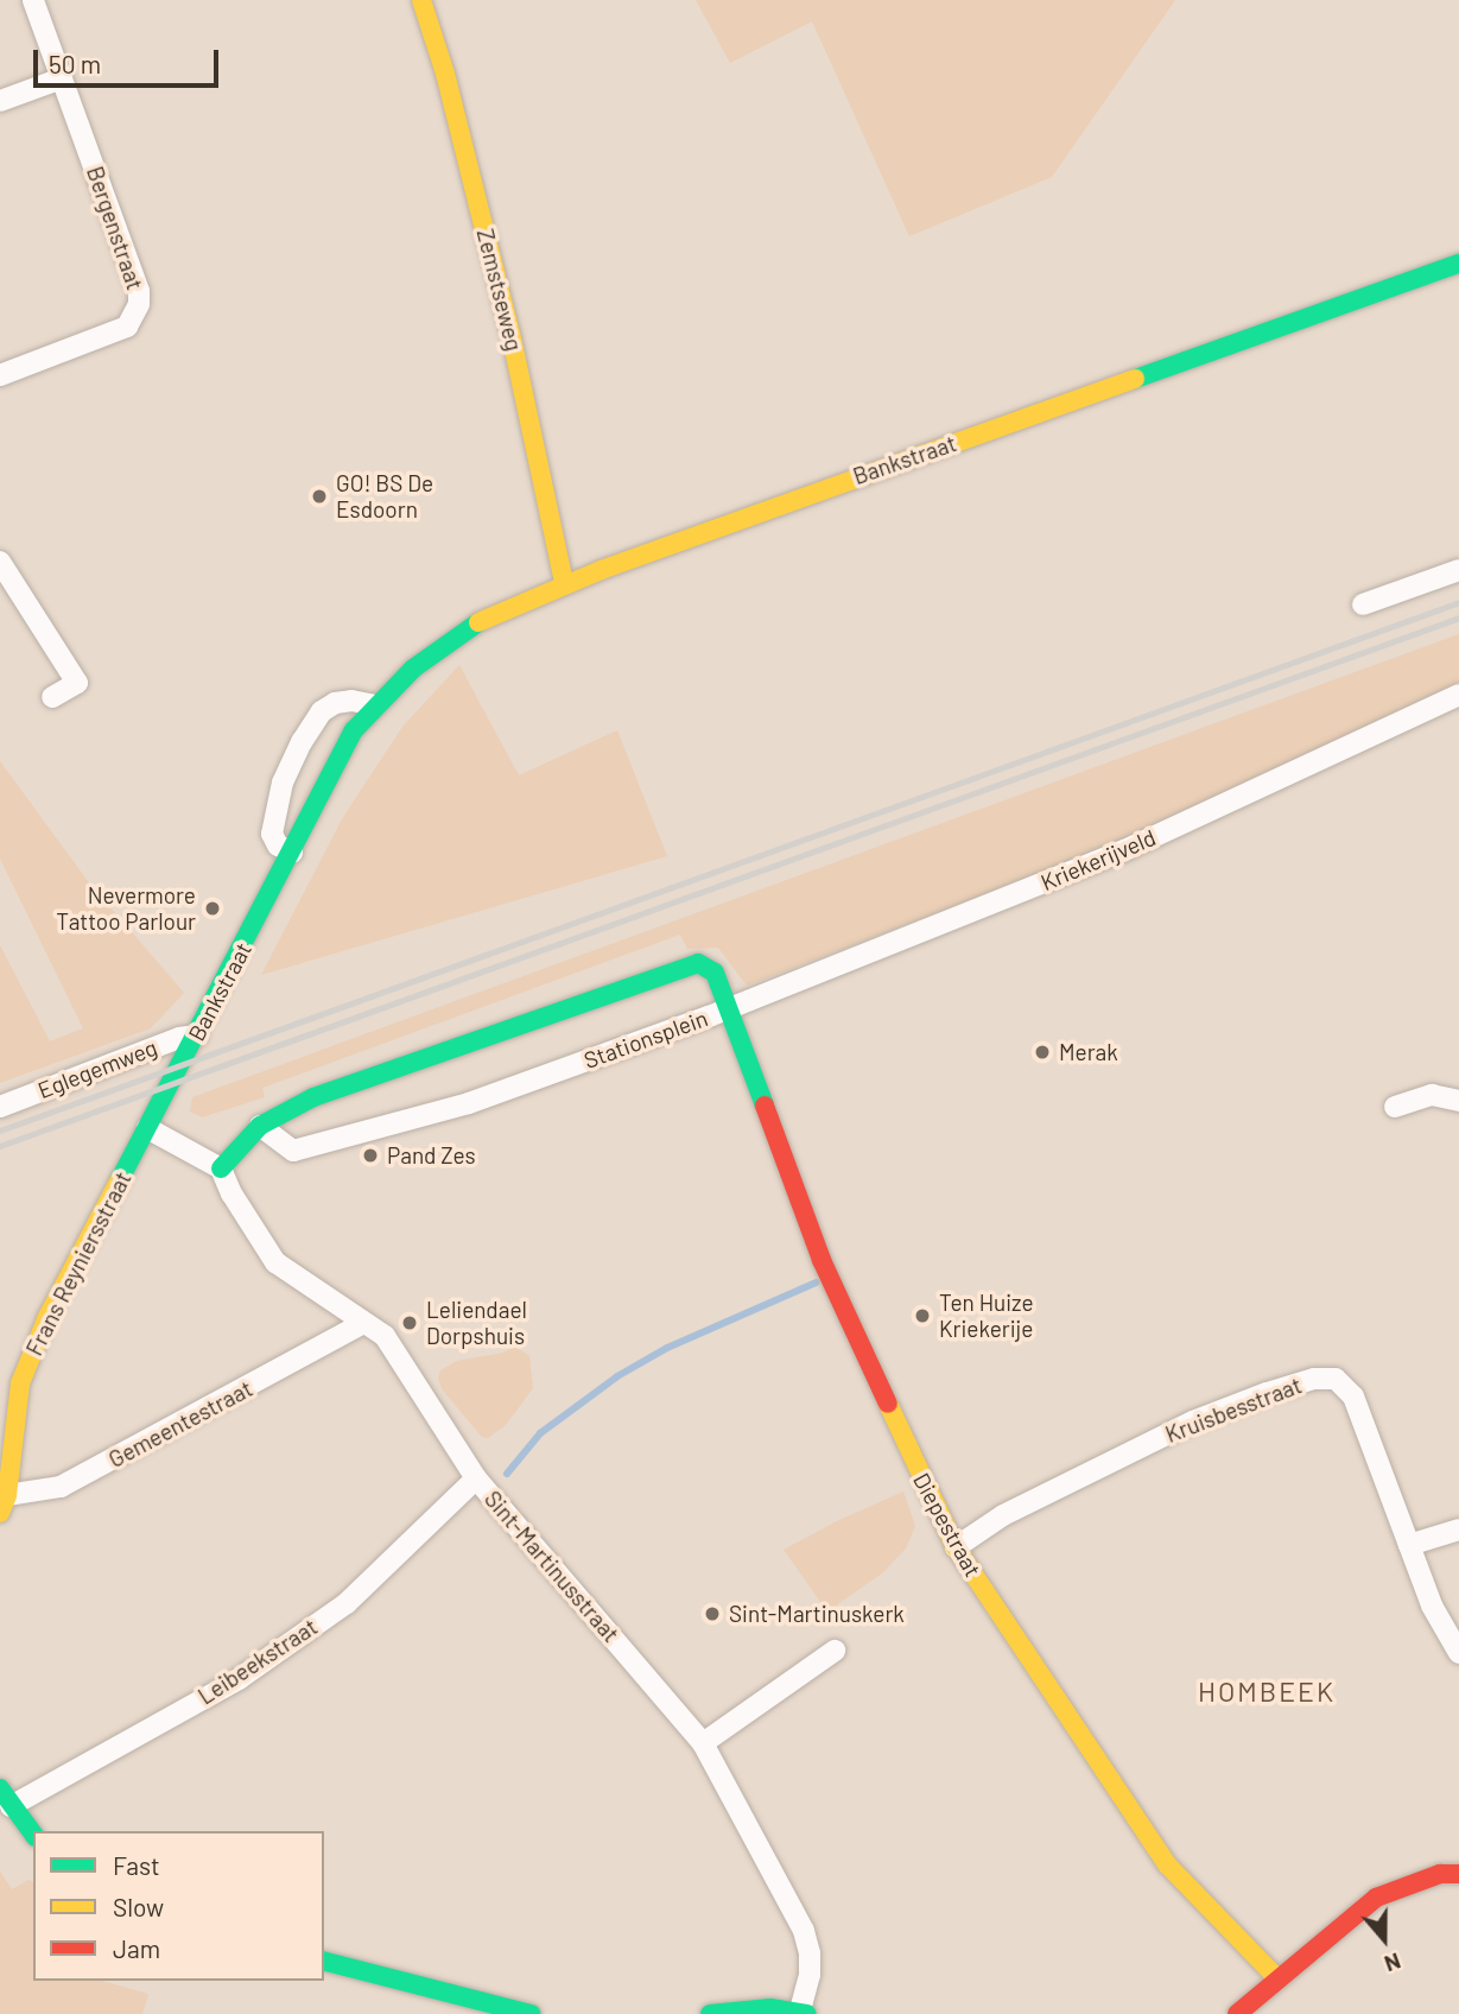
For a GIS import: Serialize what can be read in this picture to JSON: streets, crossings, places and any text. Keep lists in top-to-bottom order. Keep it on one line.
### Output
{"streets":{"street":["Bergenstraat","Zemstseweg","Bankstraat","Kriekerijveld","Stationsplein","Eglegemweg","Frans Reyniersstraat","Kruisbesstraat","Gemeentestraat","Diepestraat","Sint-Martinusstraat","Leibeekstraat"]},"crossings":[["Zemstseweg","Bankstraat"],["Bankstraat","Eglegemweg"],["Bankstraat","Frans Reyniersstraat"],["Kriekerijveld","Stationsplein"],["Kriekerijveld","Diepestraat"],["Stationsplein","Diepestraat"],["Stationsplein","Sint-Martinusstraat"],["Frans Reyniersstraat","Gemeentestraat"],["Kruisbesstraat","Diepestraat"],["Gemeentestraat","Sint-Martinusstraat"],["Sint-Martinusstraat","Leibeekstraat"]],"districts":["HOMBEEK"],"places":["GO! BS De Esdoorn","Nevermore Tattoo Parlour","Merak","Pand Zes","Ten Huize Kriekerije","Leliendael Dorpshuis","Sint-Martinuskerk"],"legend":["Fast","Slow","Jam"],"scale_bar":"50 m","north":"bottom"}
